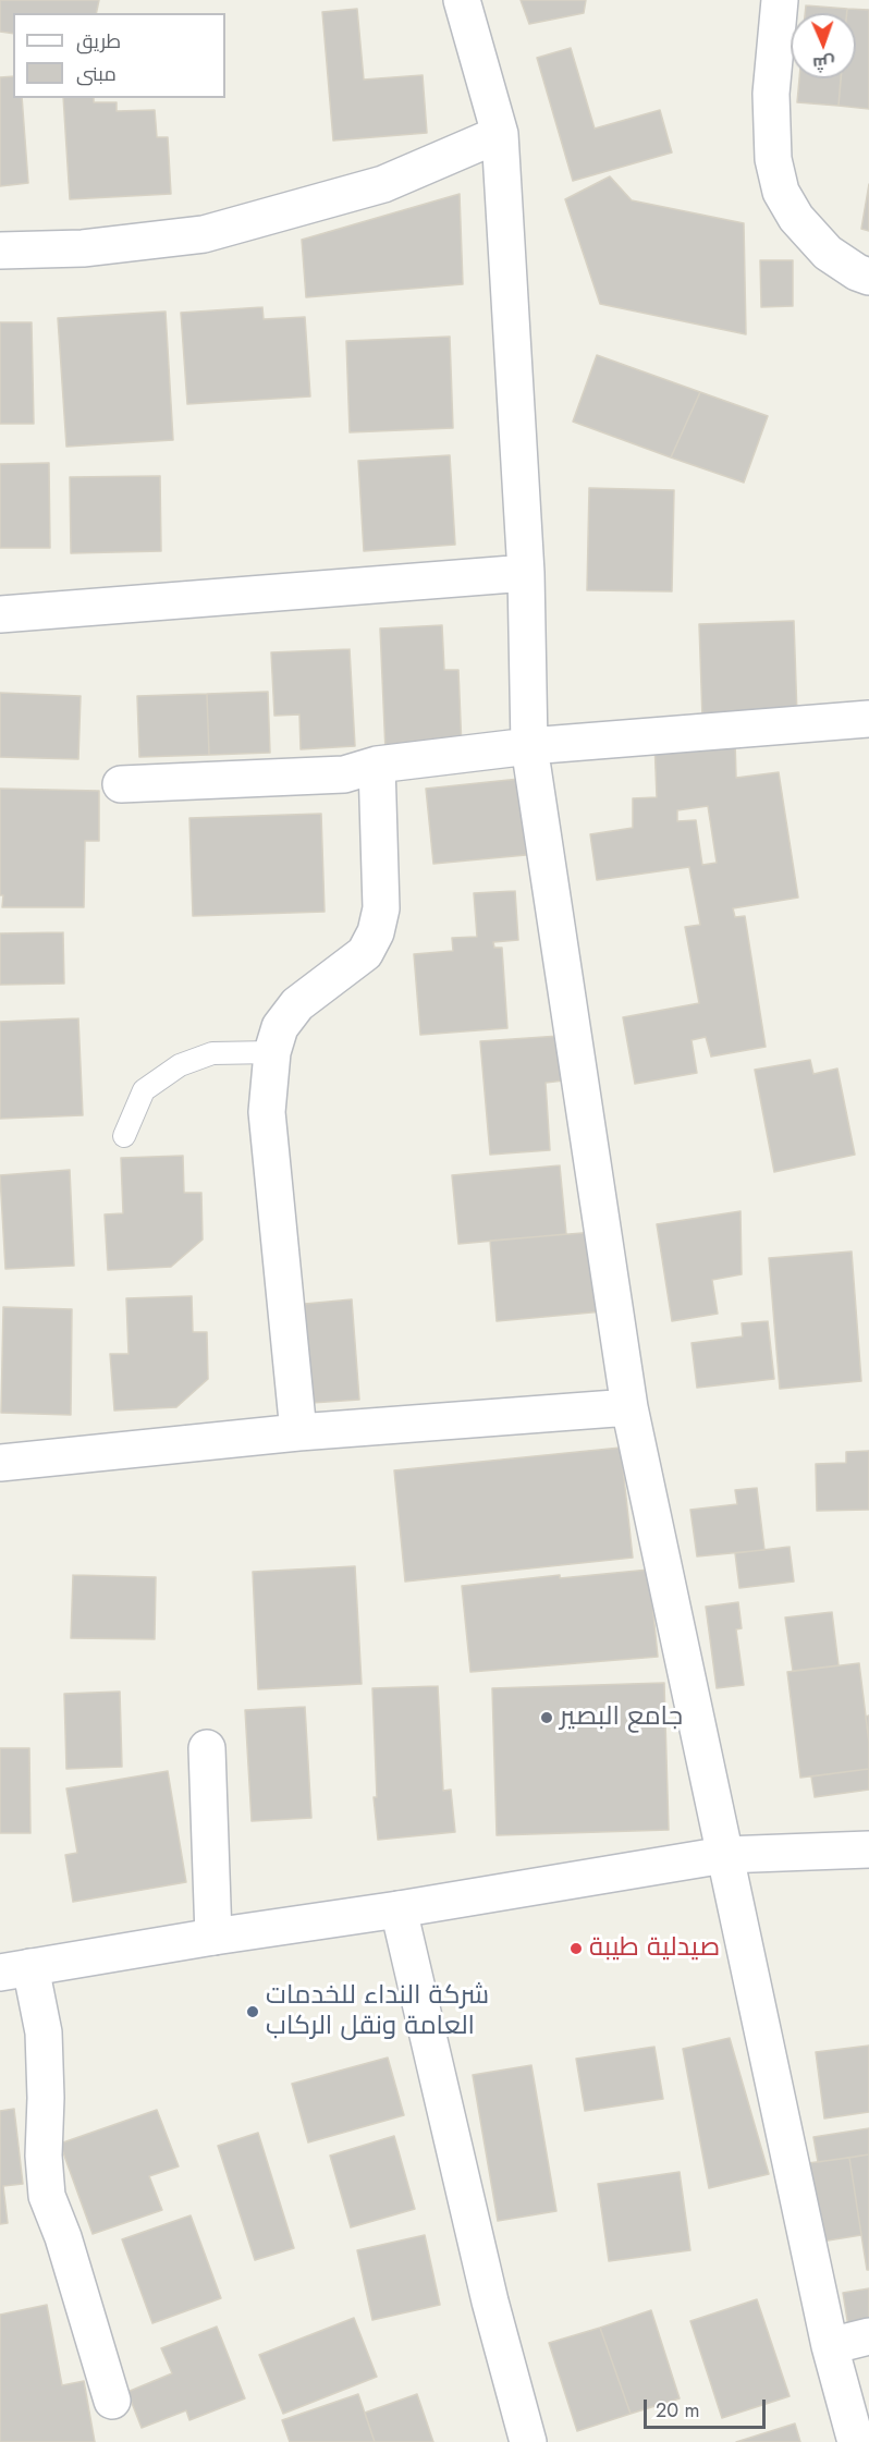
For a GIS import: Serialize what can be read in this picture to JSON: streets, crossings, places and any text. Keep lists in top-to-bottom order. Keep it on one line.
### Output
{"places":["جامع البصير","صيدلية طيبة","شركة النداء للخدمات العامة ونقل الركاب"],"legend":["طريق","مبنى"],"scale_bar":"20 m","north":"bottom"}
